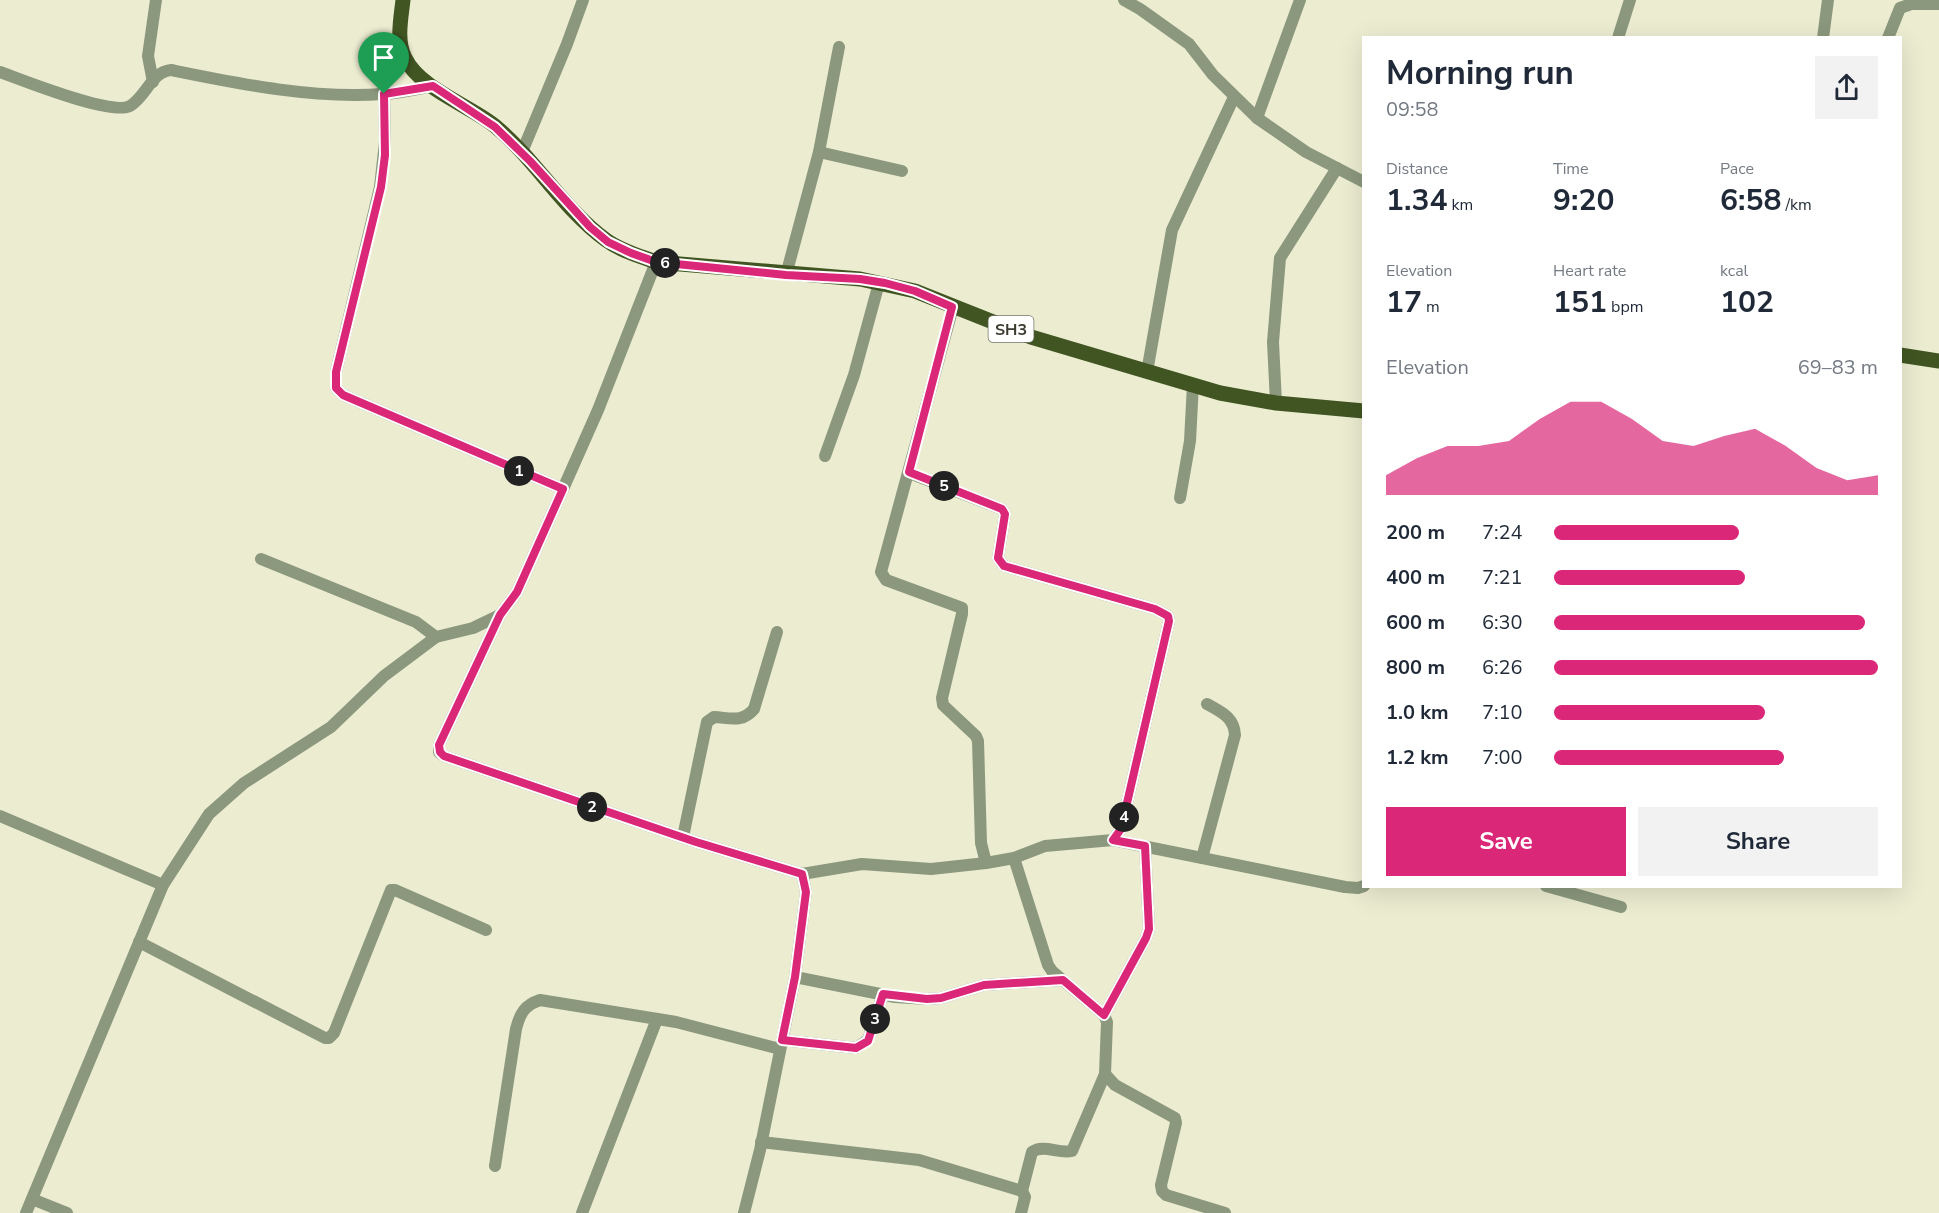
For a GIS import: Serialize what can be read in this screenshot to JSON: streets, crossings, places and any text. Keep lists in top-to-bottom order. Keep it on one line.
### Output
{"streets":{"main road":["SH3"]},"page":{"heading":["Morning run","09:58"],"stats":[["Distance","1.34 km"],["Time","9:20"],["Pace","6:58 /km"],["Elevation","17 m"],["Heart rate","151 bpm"],["kcal","102"]],"pins":["6","1","5","2","4","3"],"chart":["Elevation","69–83 m"],"list":[{"name":"200 m","note":"7:24"},{"name":"400 m","note":"7:21"},{"name":"600 m","note":"6:30"},{"name":"800 m","note":"6:26"},{"name":"1.0 km","note":"7:10"},{"name":"1.2 km","note":"7:00"}],"buttons":["Save","Share"]}}
